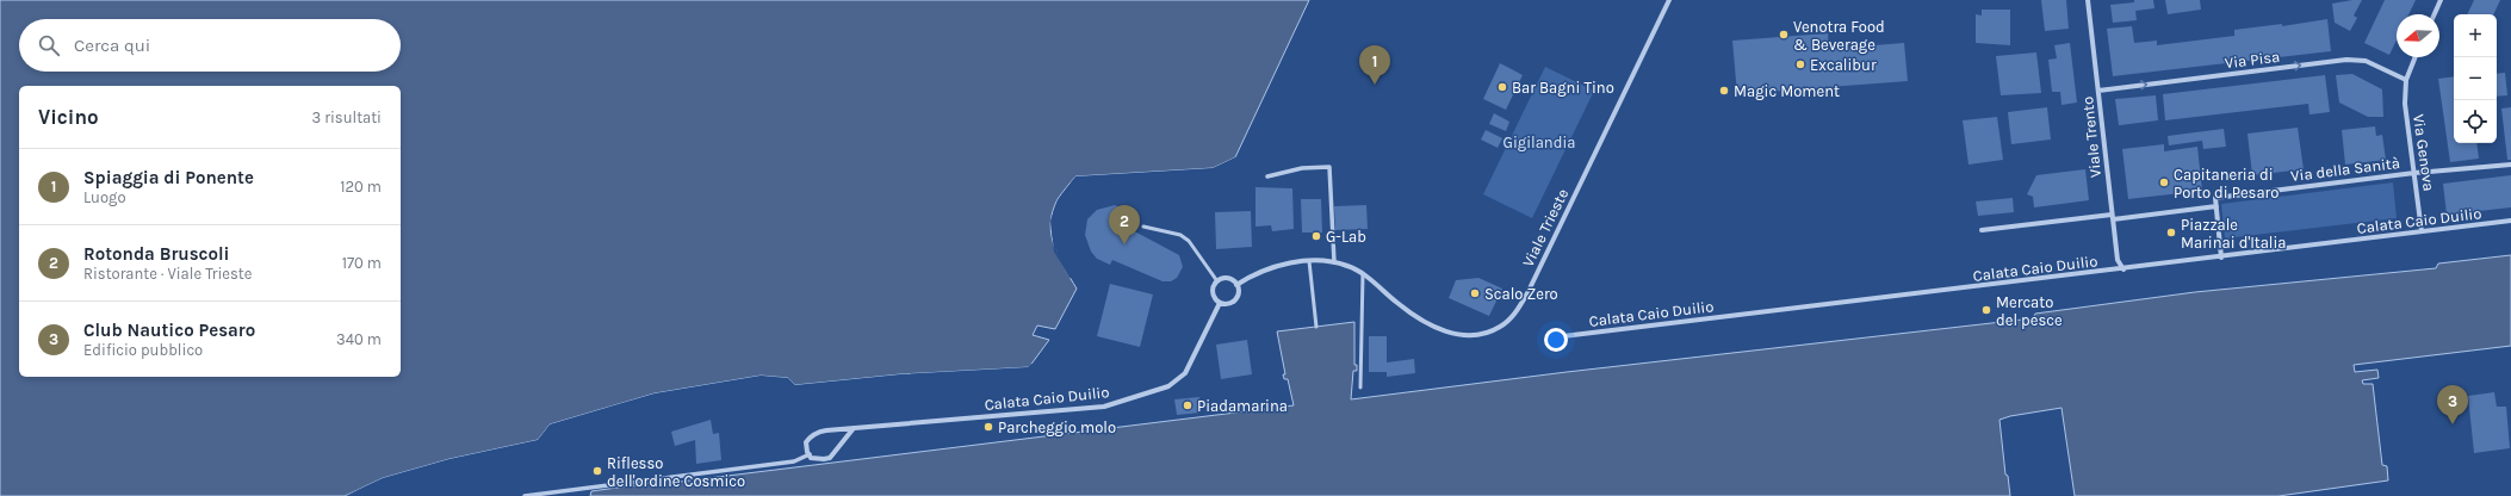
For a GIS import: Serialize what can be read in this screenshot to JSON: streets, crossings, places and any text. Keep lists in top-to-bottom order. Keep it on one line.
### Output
{"streets":{"street":["Via Pisa","Viale Trento","Via Genova","Via della Sanità","Calata Caio Duilio","Viale Trieste"]},"crossings":[["Via Pisa","Viale Trento"],["Via Pisa","Via Genova"],["Viale Trento","Calata Caio Duilio"],["Via Genova","Via della Sanità"],["Via Genova","Calata Caio Duilio"],["Calata Caio Duilio","Viale Trieste"]],"one_way":["Via Pisa"],"parks":["Gigilandia"],"places":["Venotra Food & Beverage","Excalibur","Bar Bagni Tino","Magic Moment","Capitaneria di Porto di Pesaro","Piazzale Marinai d'Italia","G-Lab","Scalo Zero","Mercato del pesce","Piadamarina","Parcheggio molo","Riflesso dell'ordine Cosmico"],"north":"left","page":{"map_buttons":["+","−"],"search":"Cerca qui","pins":["1","2","3"],"heading":["Vicino","3 risultati"],"list":[{"mark":"1","name":"Spiaggia di Ponente","note":"Luogo","value":"120 m"},{"mark":"2","name":"Rotonda Bruscoli","note":"Ristorante · Viale Trieste","value":"170 m"},{"mark":"3","name":"Club Nautico Pesaro","note":"Edificio pubblico","value":"340 m"}]}}
